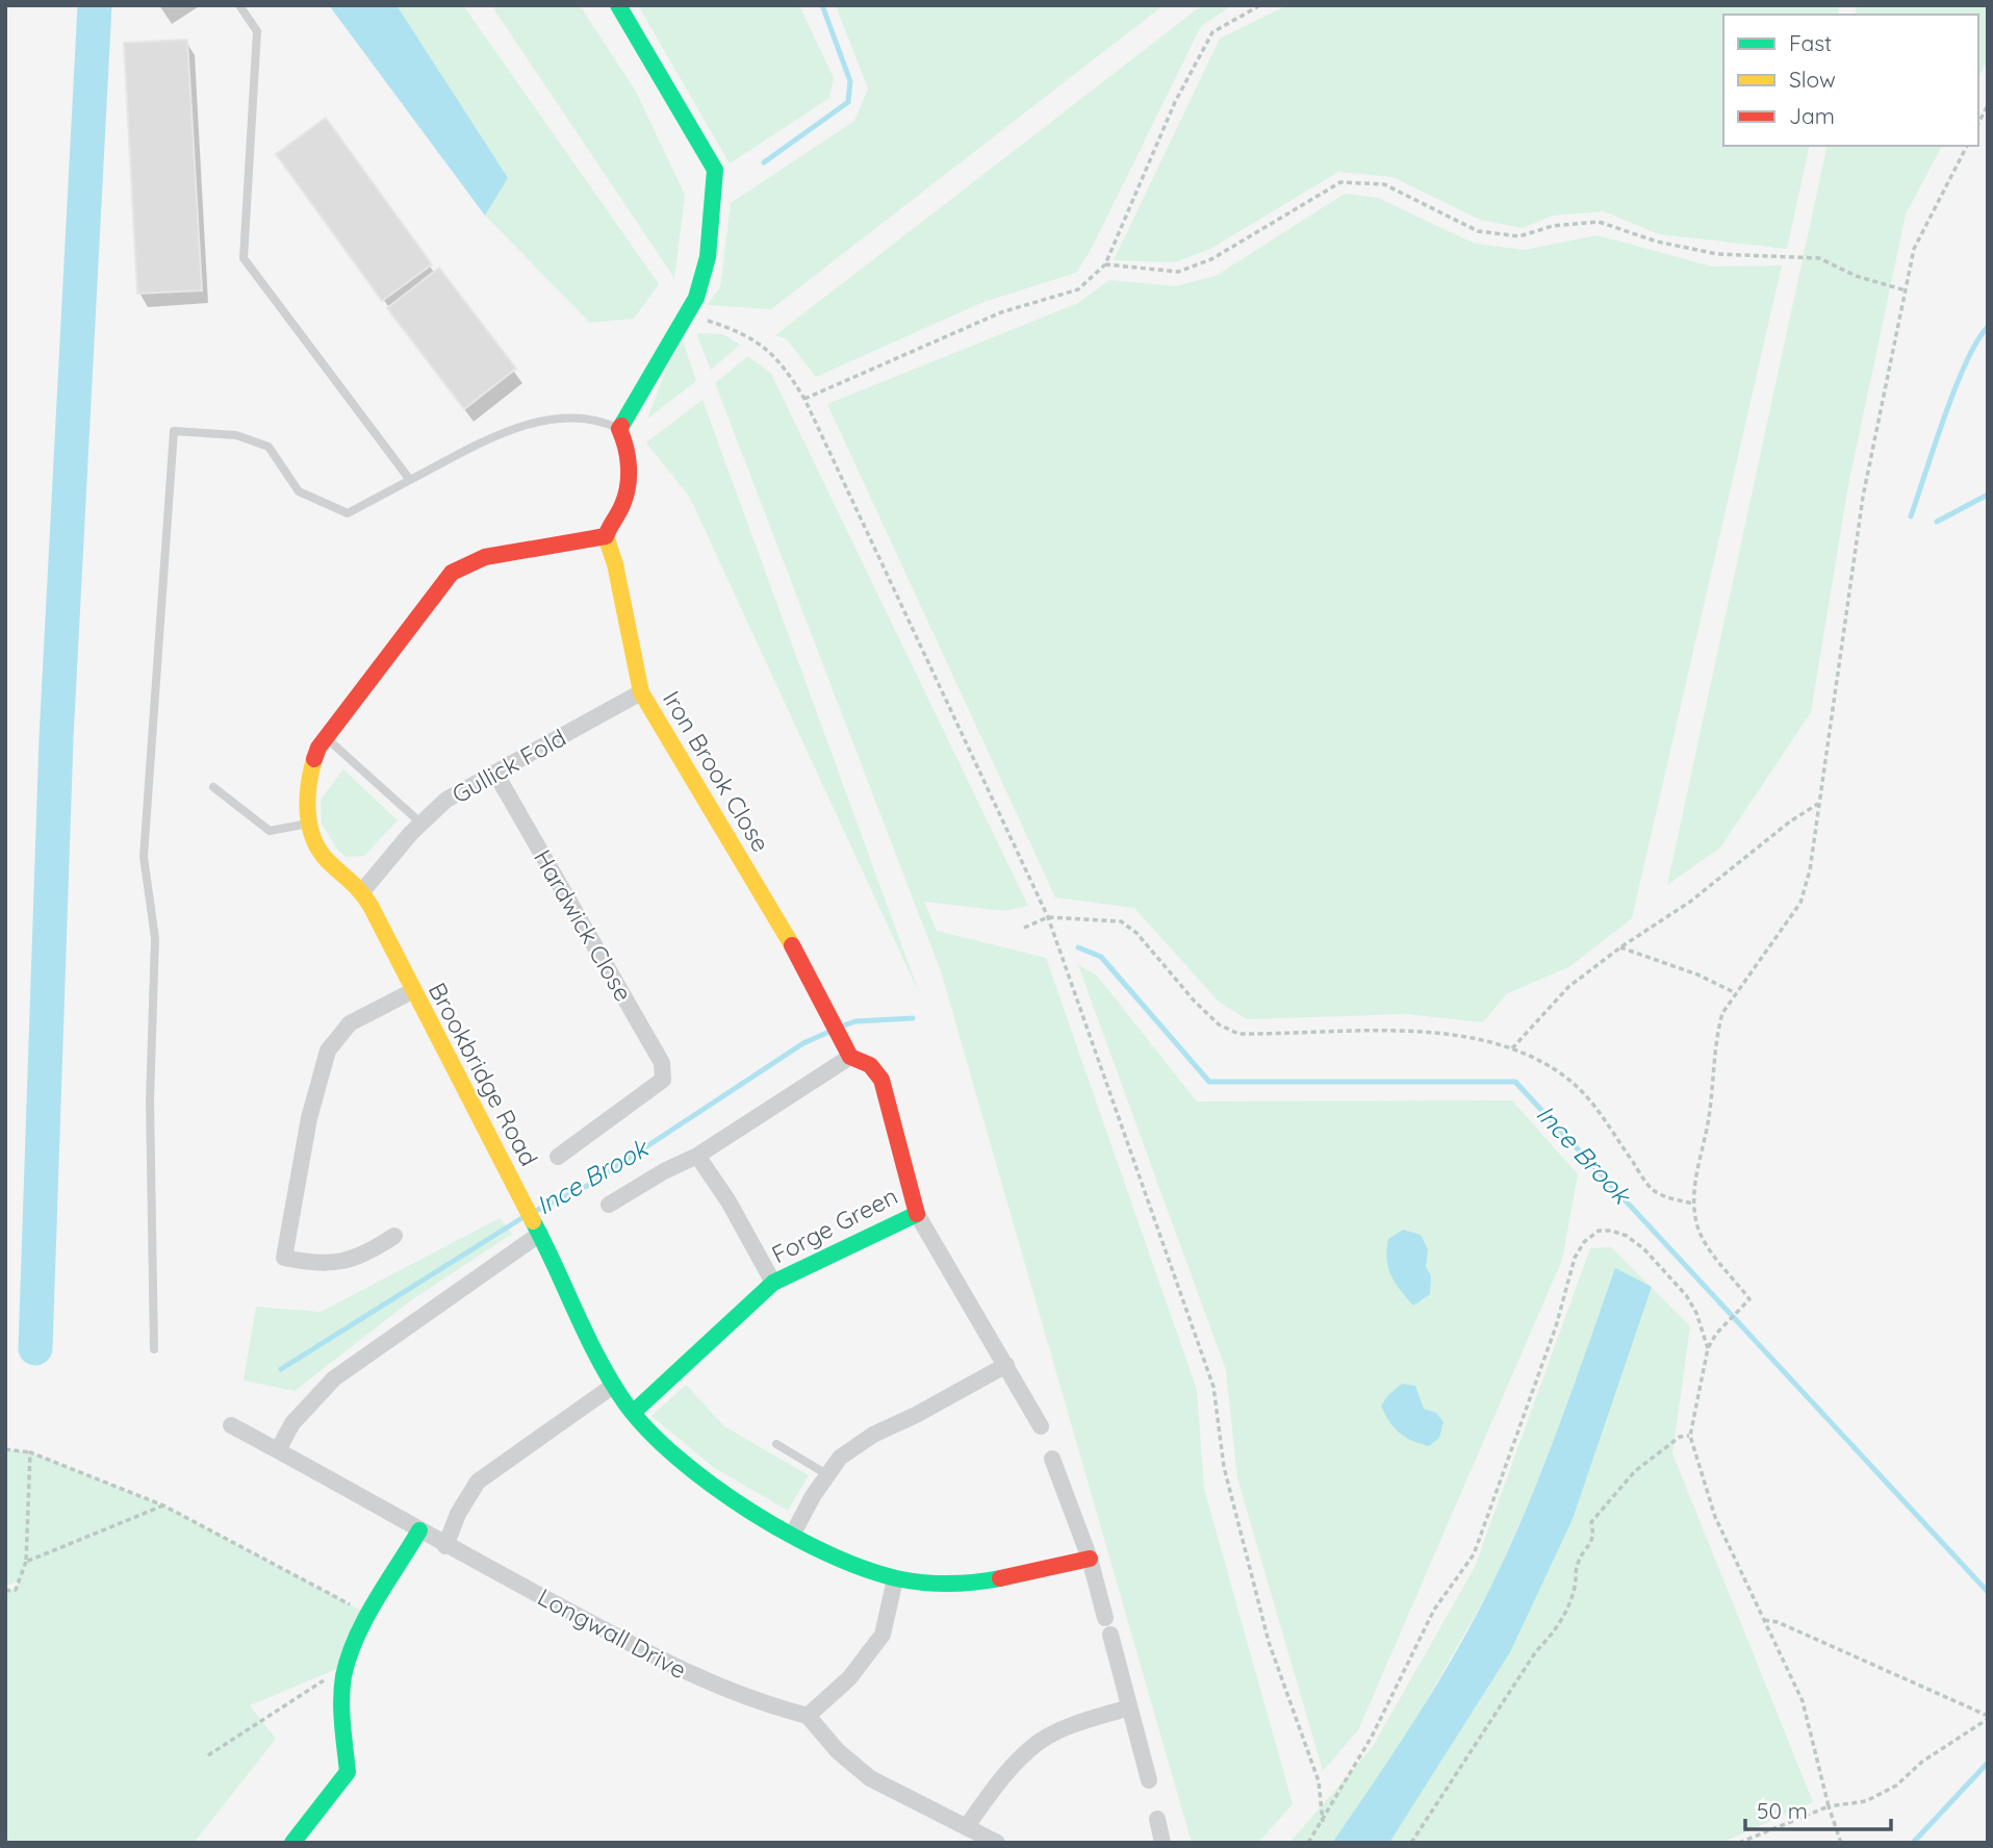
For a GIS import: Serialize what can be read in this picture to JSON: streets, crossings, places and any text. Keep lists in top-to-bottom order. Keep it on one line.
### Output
{"streets":{"street":["Gullick Fold","Iron Brook Close","Hardwick Close","Brookbridge Road","Forge Green","Longwall Drive"]},"crossings":[["Gullick Fold","Iron Brook Close"],["Gullick Fold","Hardwick Close"],["Gullick Fold","Brookbridge Road"],["Iron Brook Close","Brookbridge Road"],["Iron Brook Close","Forge Green"],["Brookbridge Road","Forge Green"]],"water":["Ince Brook"],"legend":["Fast","Slow","Jam"],"scale_bar":"50 m"}
